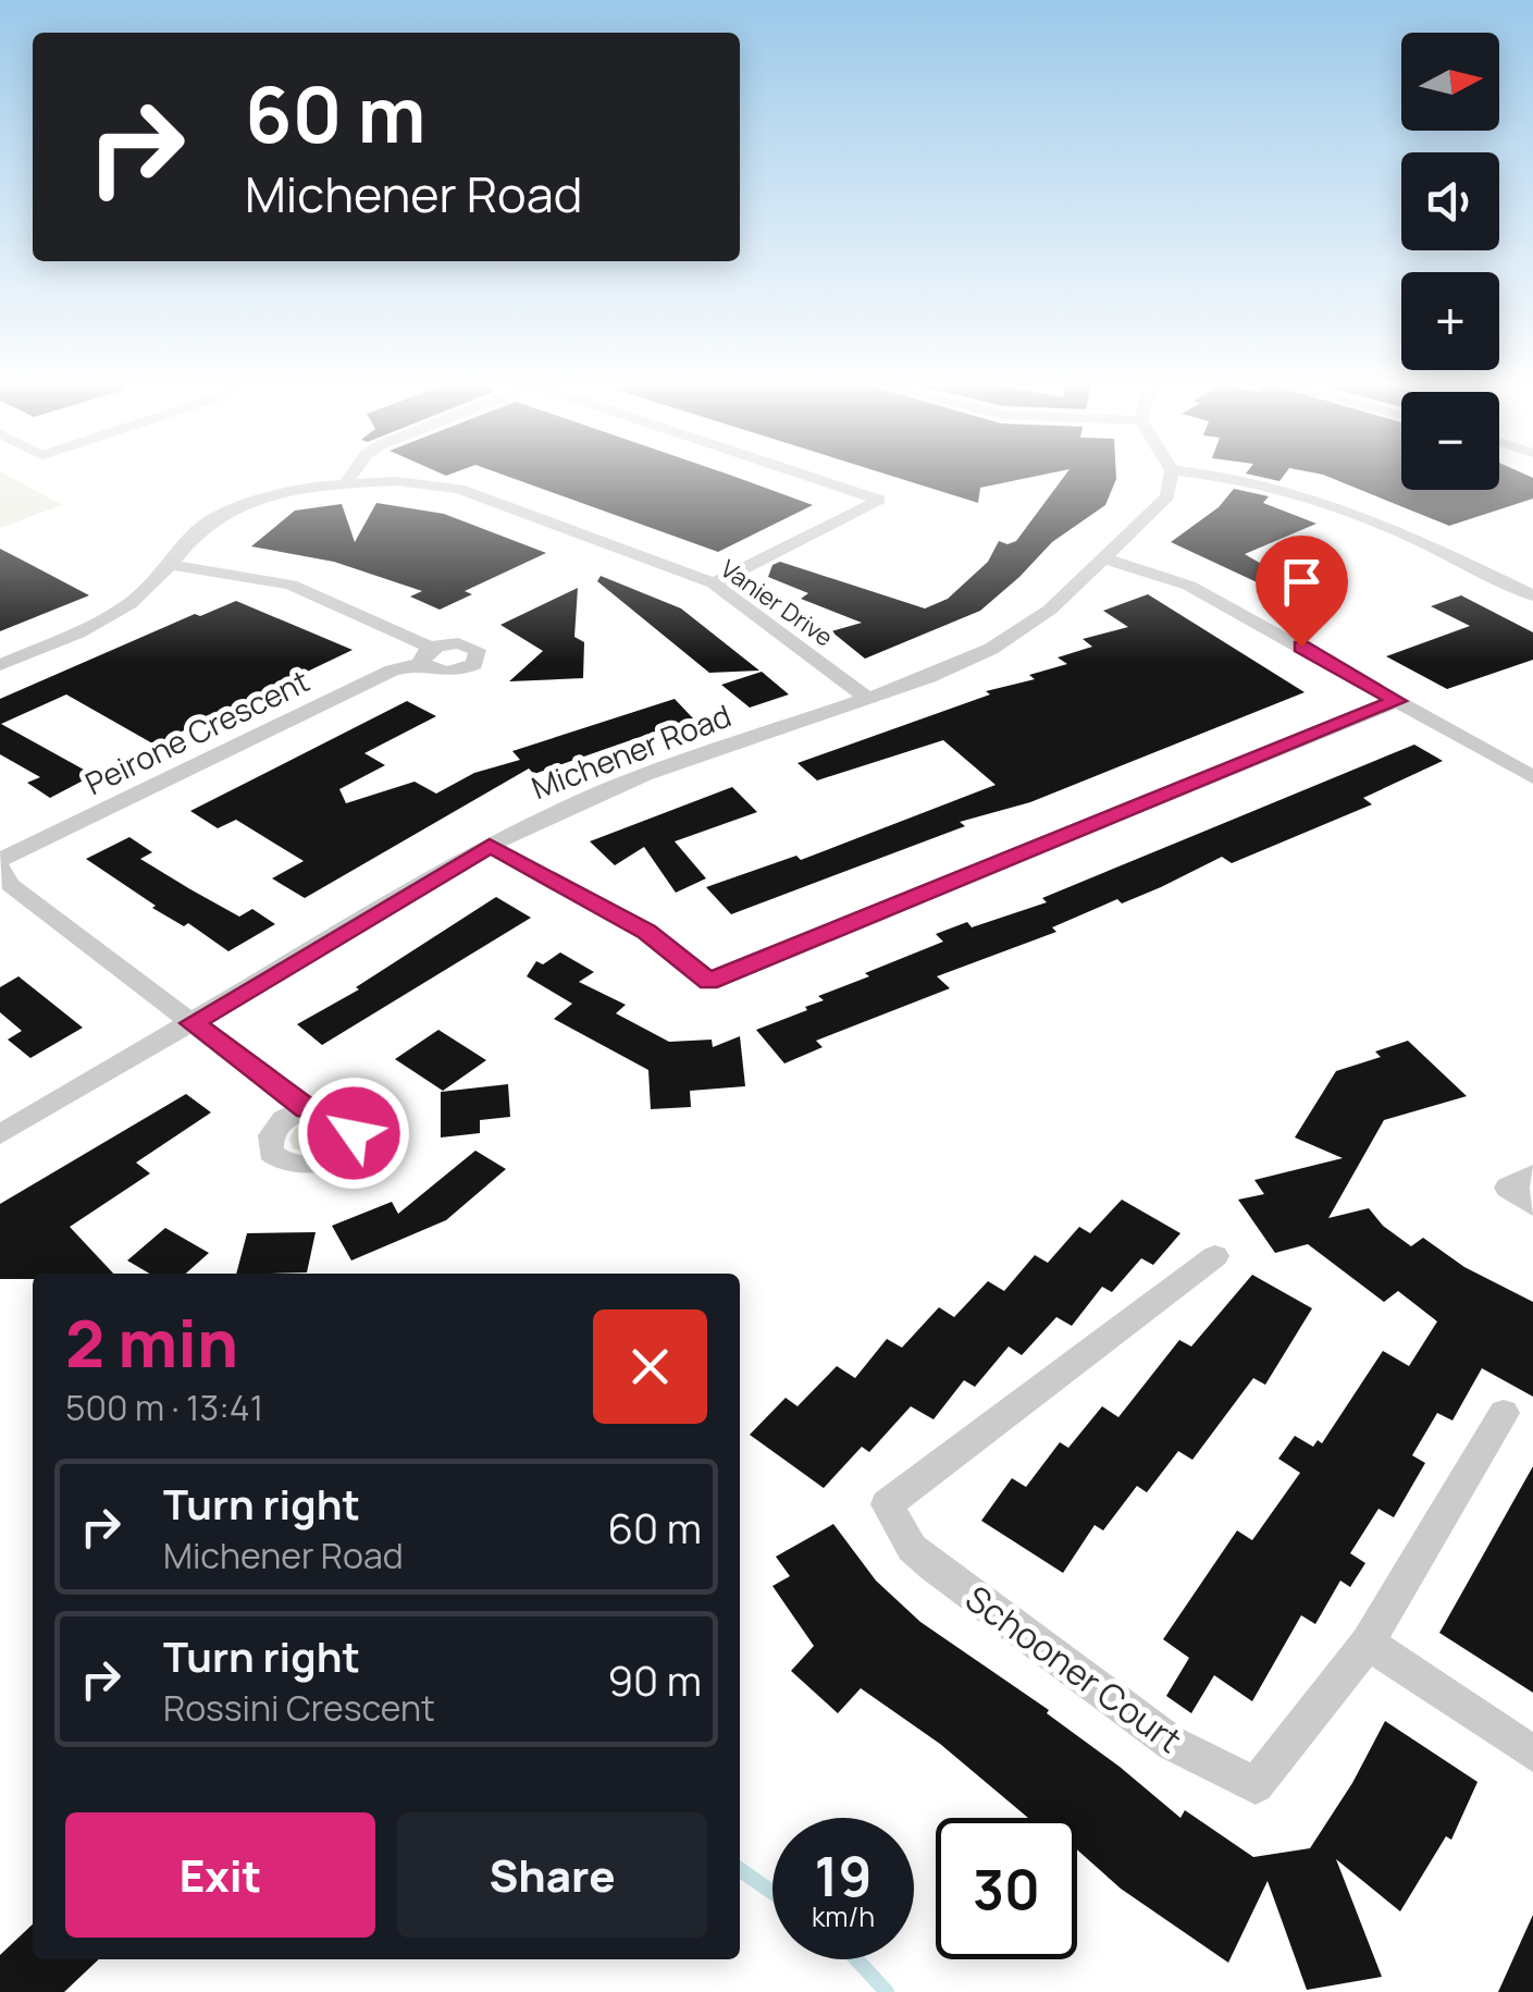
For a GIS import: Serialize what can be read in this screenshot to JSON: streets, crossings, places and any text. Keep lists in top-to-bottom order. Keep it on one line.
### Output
{"streets":{"street":["Vanier Drive","Peirone Crescent","Michener Road","Schooner Court"]},"crossings":[["Vanier Drive","Peirone Crescent"],["Vanier Drive","Michener Road"]],"north":"right","page":{"map_buttons":["+","−"],"turn":["60 m","Michener Road"],"heading":["2 min","500 m · 13:41"],"list":[{"name":"Turn right","note":"Michener Road","value":"60 m"},{"name":"Turn right","note":"Rossini Crescent","value":"90 m"}],"buttons":["Exit","Share"],"speed":"19 km/h","limit":"30"}}
